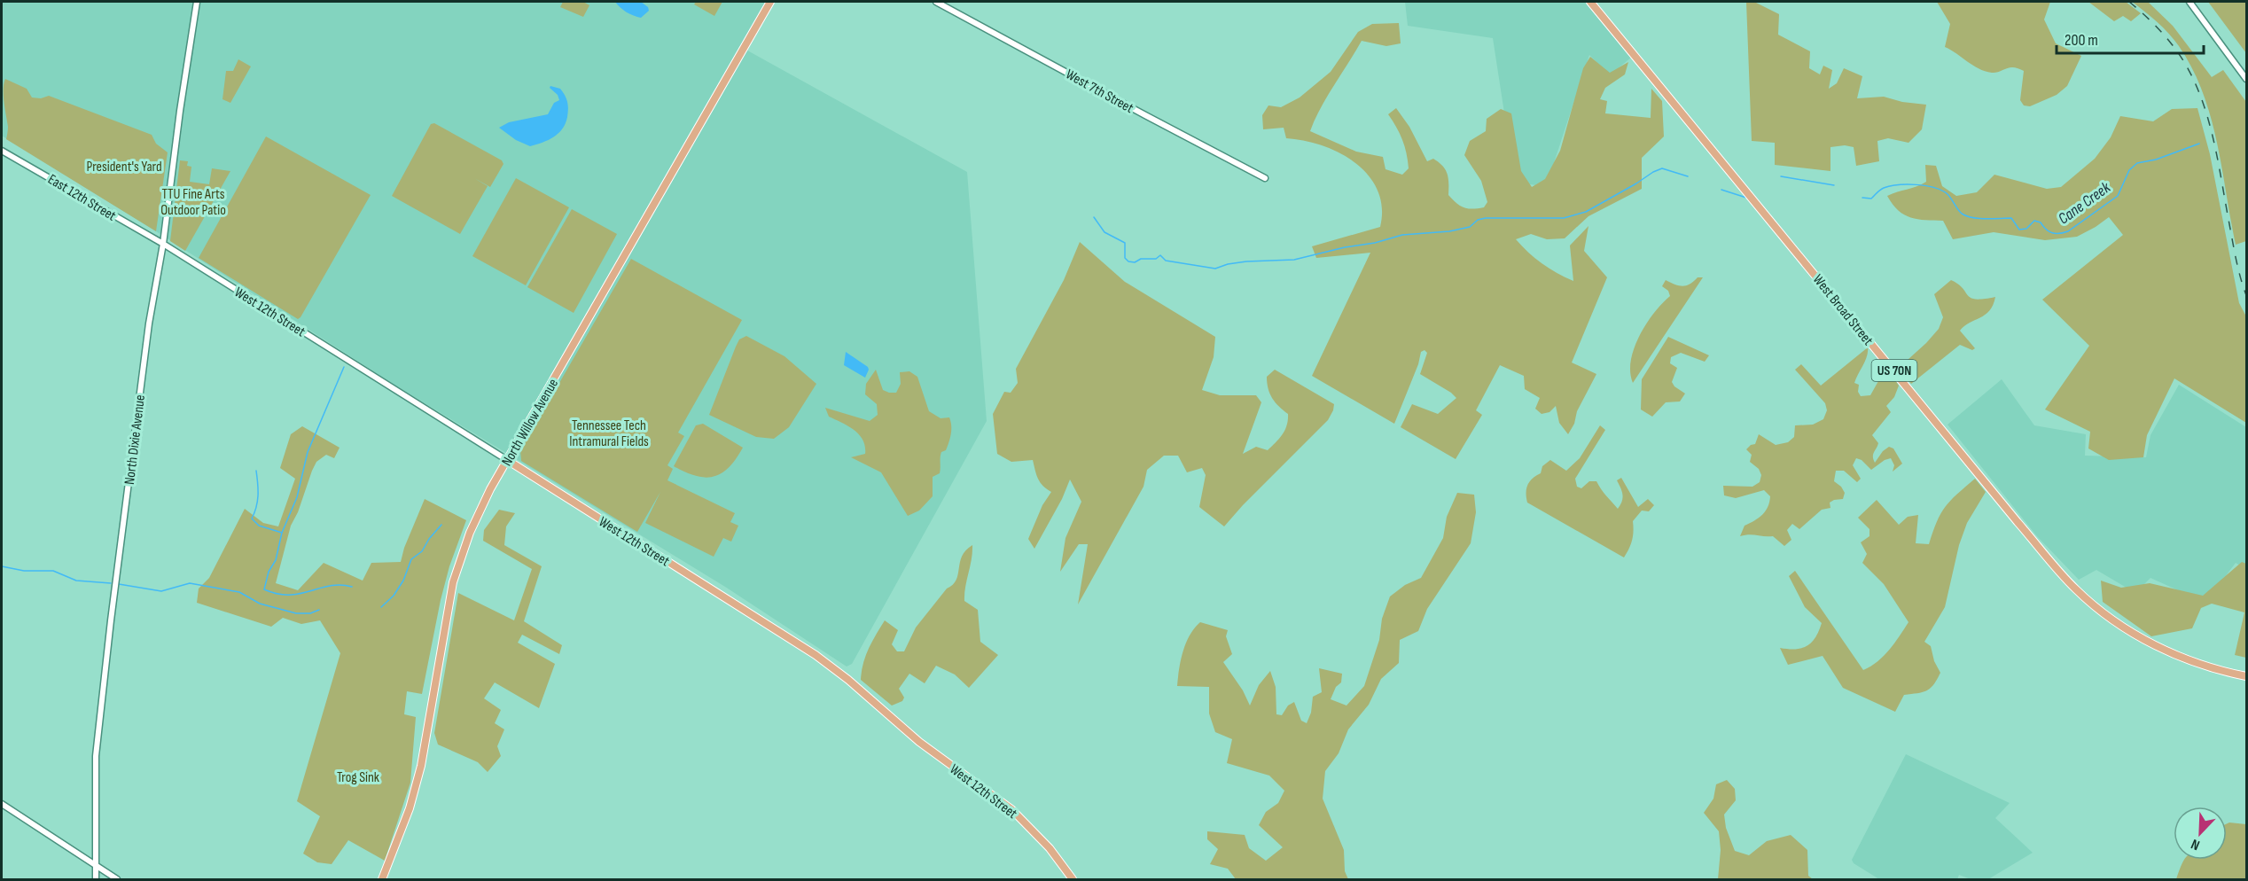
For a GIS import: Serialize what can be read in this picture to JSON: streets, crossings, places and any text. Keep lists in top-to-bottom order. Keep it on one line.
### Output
{"streets":{"main road":["West Broad Street","West 12th Street","US 70N","North Willow Avenue"],"street":["West 7th Street","East 12th Street","North Dixie Avenue"]},"crossings":[["East 12th Street","West 12th Street"],["East 12th Street","North Dixie Avenue"],["West 12th Street","North Willow Avenue"],["West 12th Street","North Dixie Avenue"]],"water":["Cane Creek"],"parks":["President's Yard","TTU Fine Arts Outdoor Patio","Tennessee Tech Intramural Fields","Trog Sink"],"scale_bar":"200 m","north":"bottom left"}
